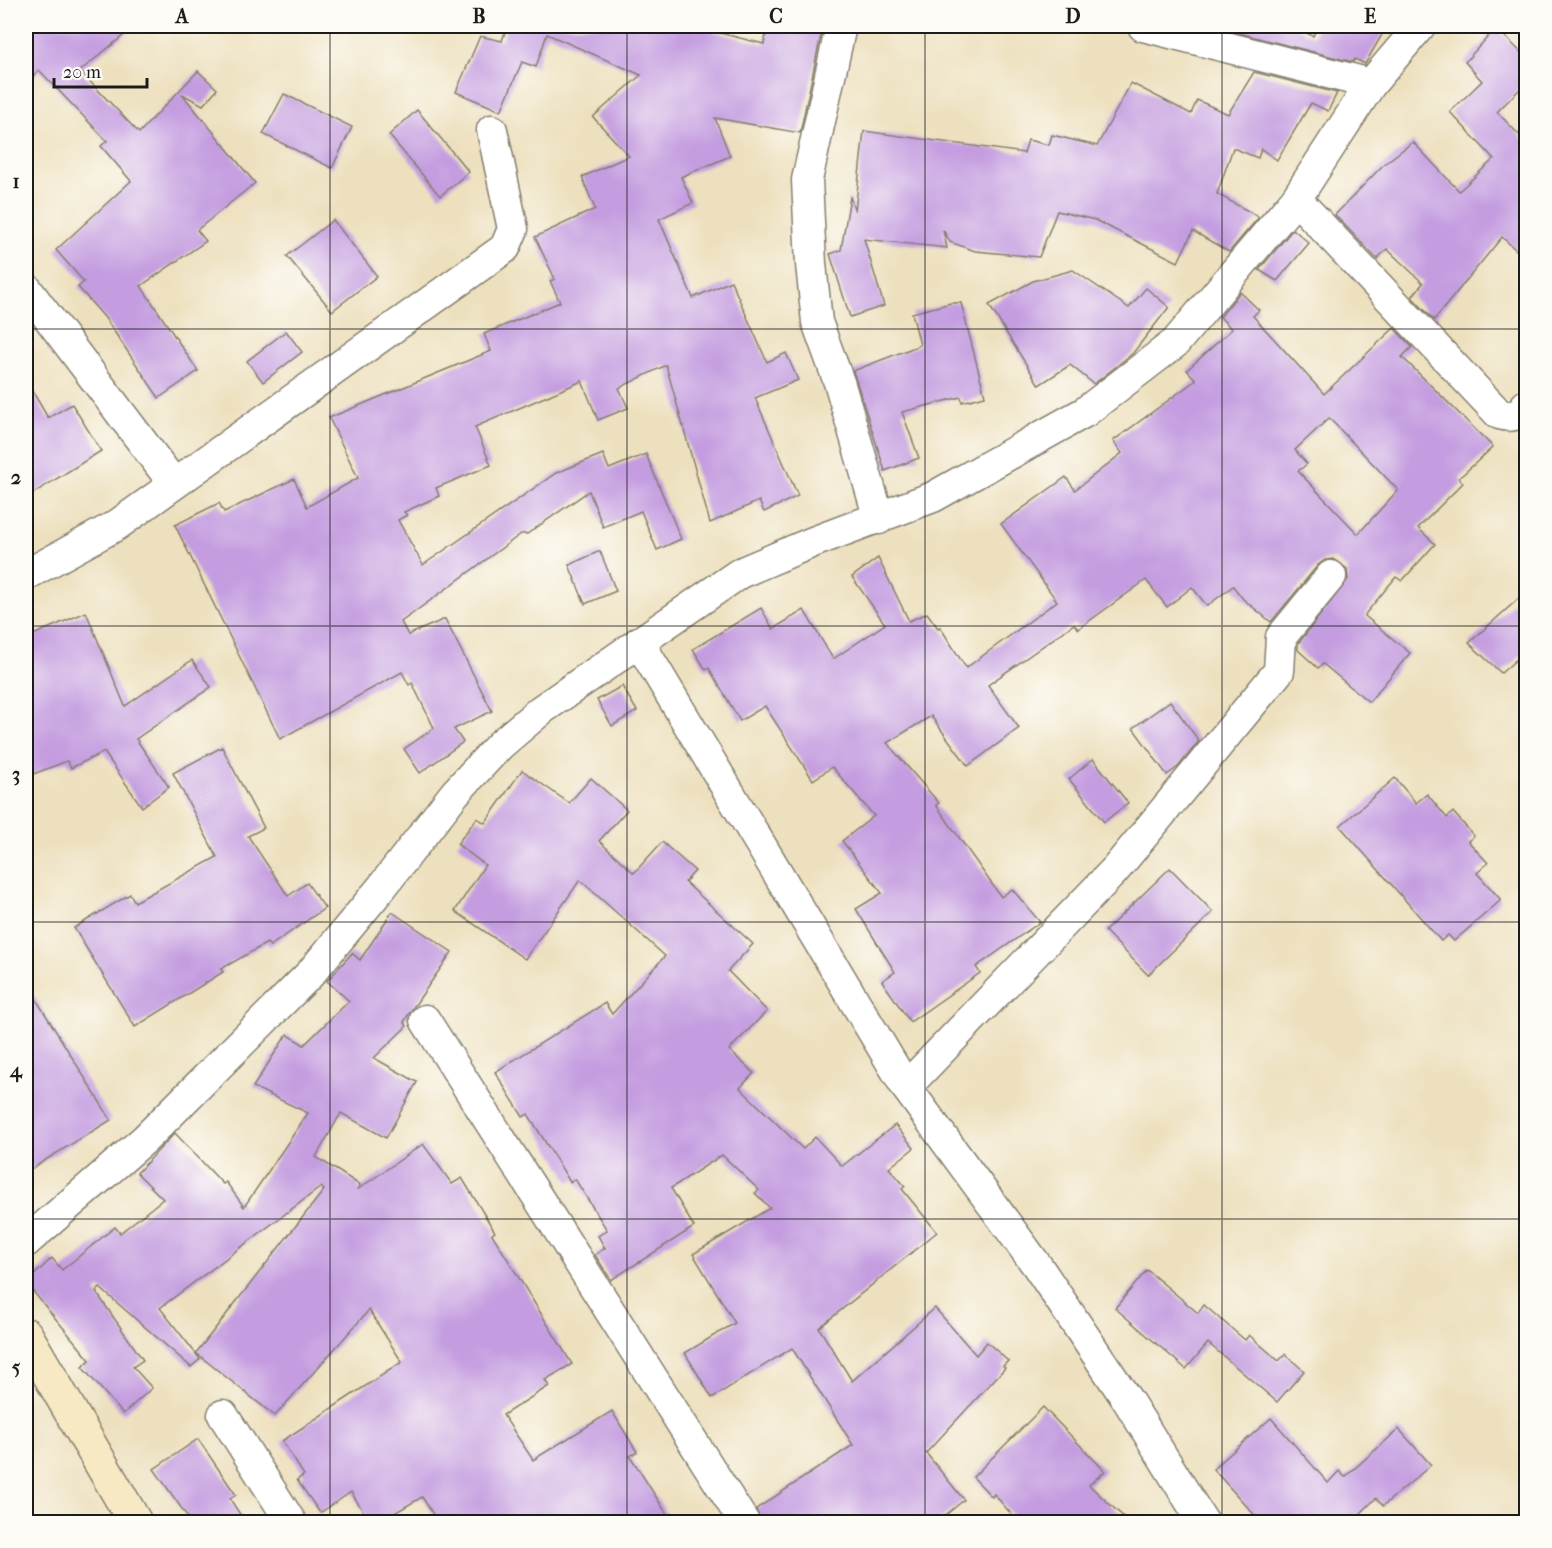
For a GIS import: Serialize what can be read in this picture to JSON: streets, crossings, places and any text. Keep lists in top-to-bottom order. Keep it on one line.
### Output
{"scale_bar":"20 m","grid":{"columns":["A","B","C","D","E"],"rows":["1","2","3","4","5"]}}
